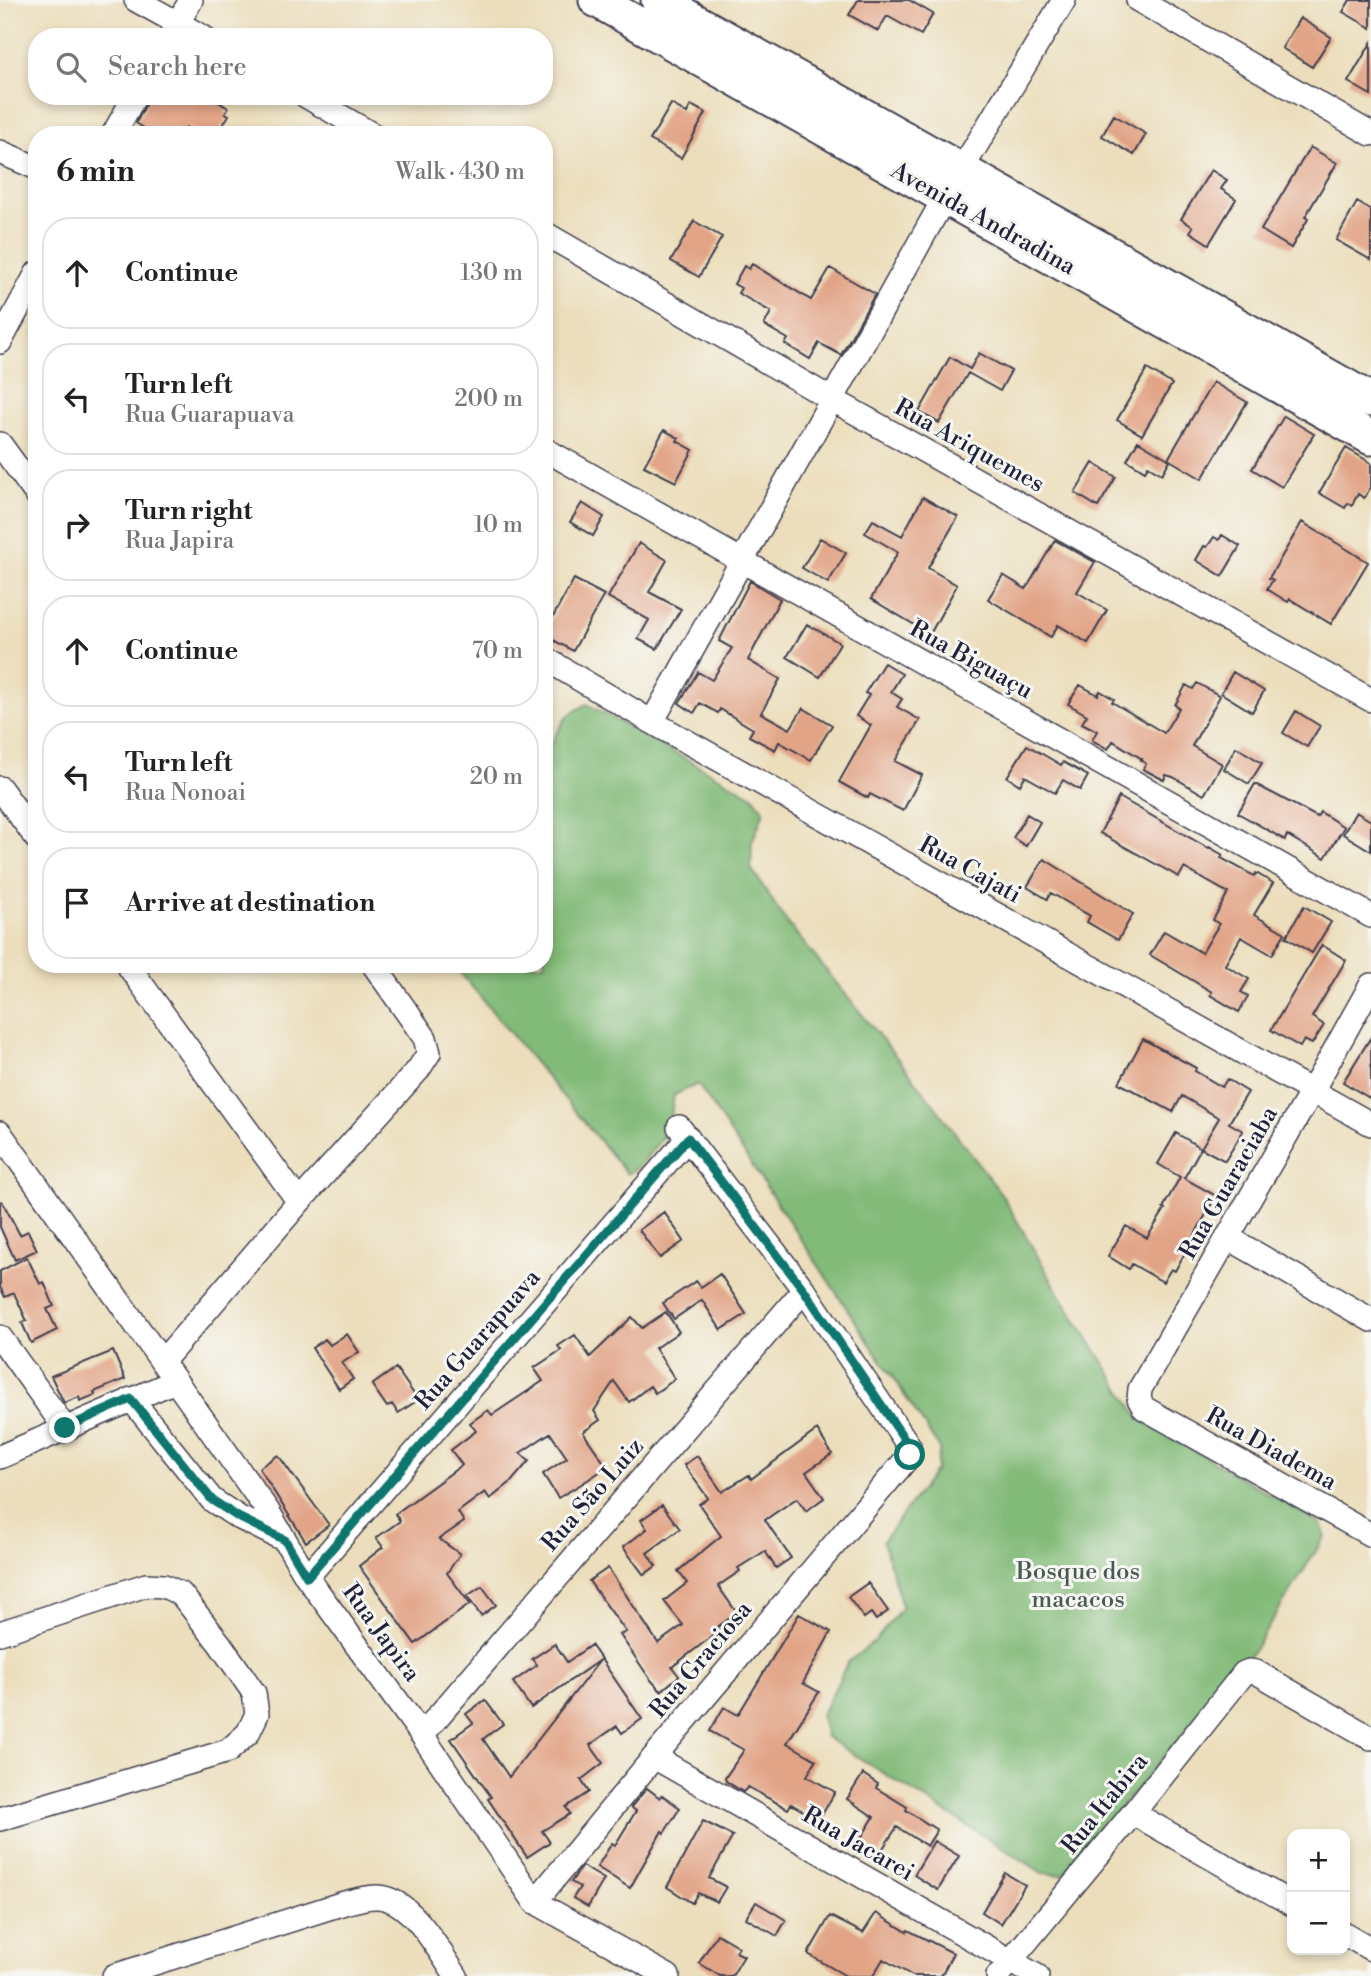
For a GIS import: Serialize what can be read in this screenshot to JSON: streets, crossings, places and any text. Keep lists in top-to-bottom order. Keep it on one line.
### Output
{"streets":{"main road":["Avenida Andradina"],"street":["Rua Ariquemes","Rua Biguaçu","Rua Cajati","Rua Guaraciaba","Rua Guarapuava","Rua Diadema","Rua São Luiz","Rua Japira","Rua Graciosa","Rua Itabira","Rua Jacarei"]},"crossings":[["Rua Cajati","Rua Guaraciaba"],["Rua Guaraciaba","Rua Diadema"],["Rua Guarapuava","Rua São Luiz"],["Rua Guarapuava","Rua Japira"],["Rua Guarapuava","Rua Graciosa"],["Rua São Luiz","Rua Japira"],["Rua São Luiz","Rua Graciosa"],["Rua Japira","Rua Graciosa"],["Rua Graciosa","Rua Jacarei"],["Rua Itabira","Rua Jacarei"]],"parks":["Bosque dos macacos"],"page":{"search":"Search here","heading":["6 min","Walk · 430 m"],"list":[["Continue","130 m"],["Turn left","Rua Guarapuava","200 m"],["Turn right","Rua Japira","10 m"],["Continue","70 m"],["Turn left","Rua Nonoai","20 m"],"Arrive at destination"],"map_buttons":["+","−"]}}
